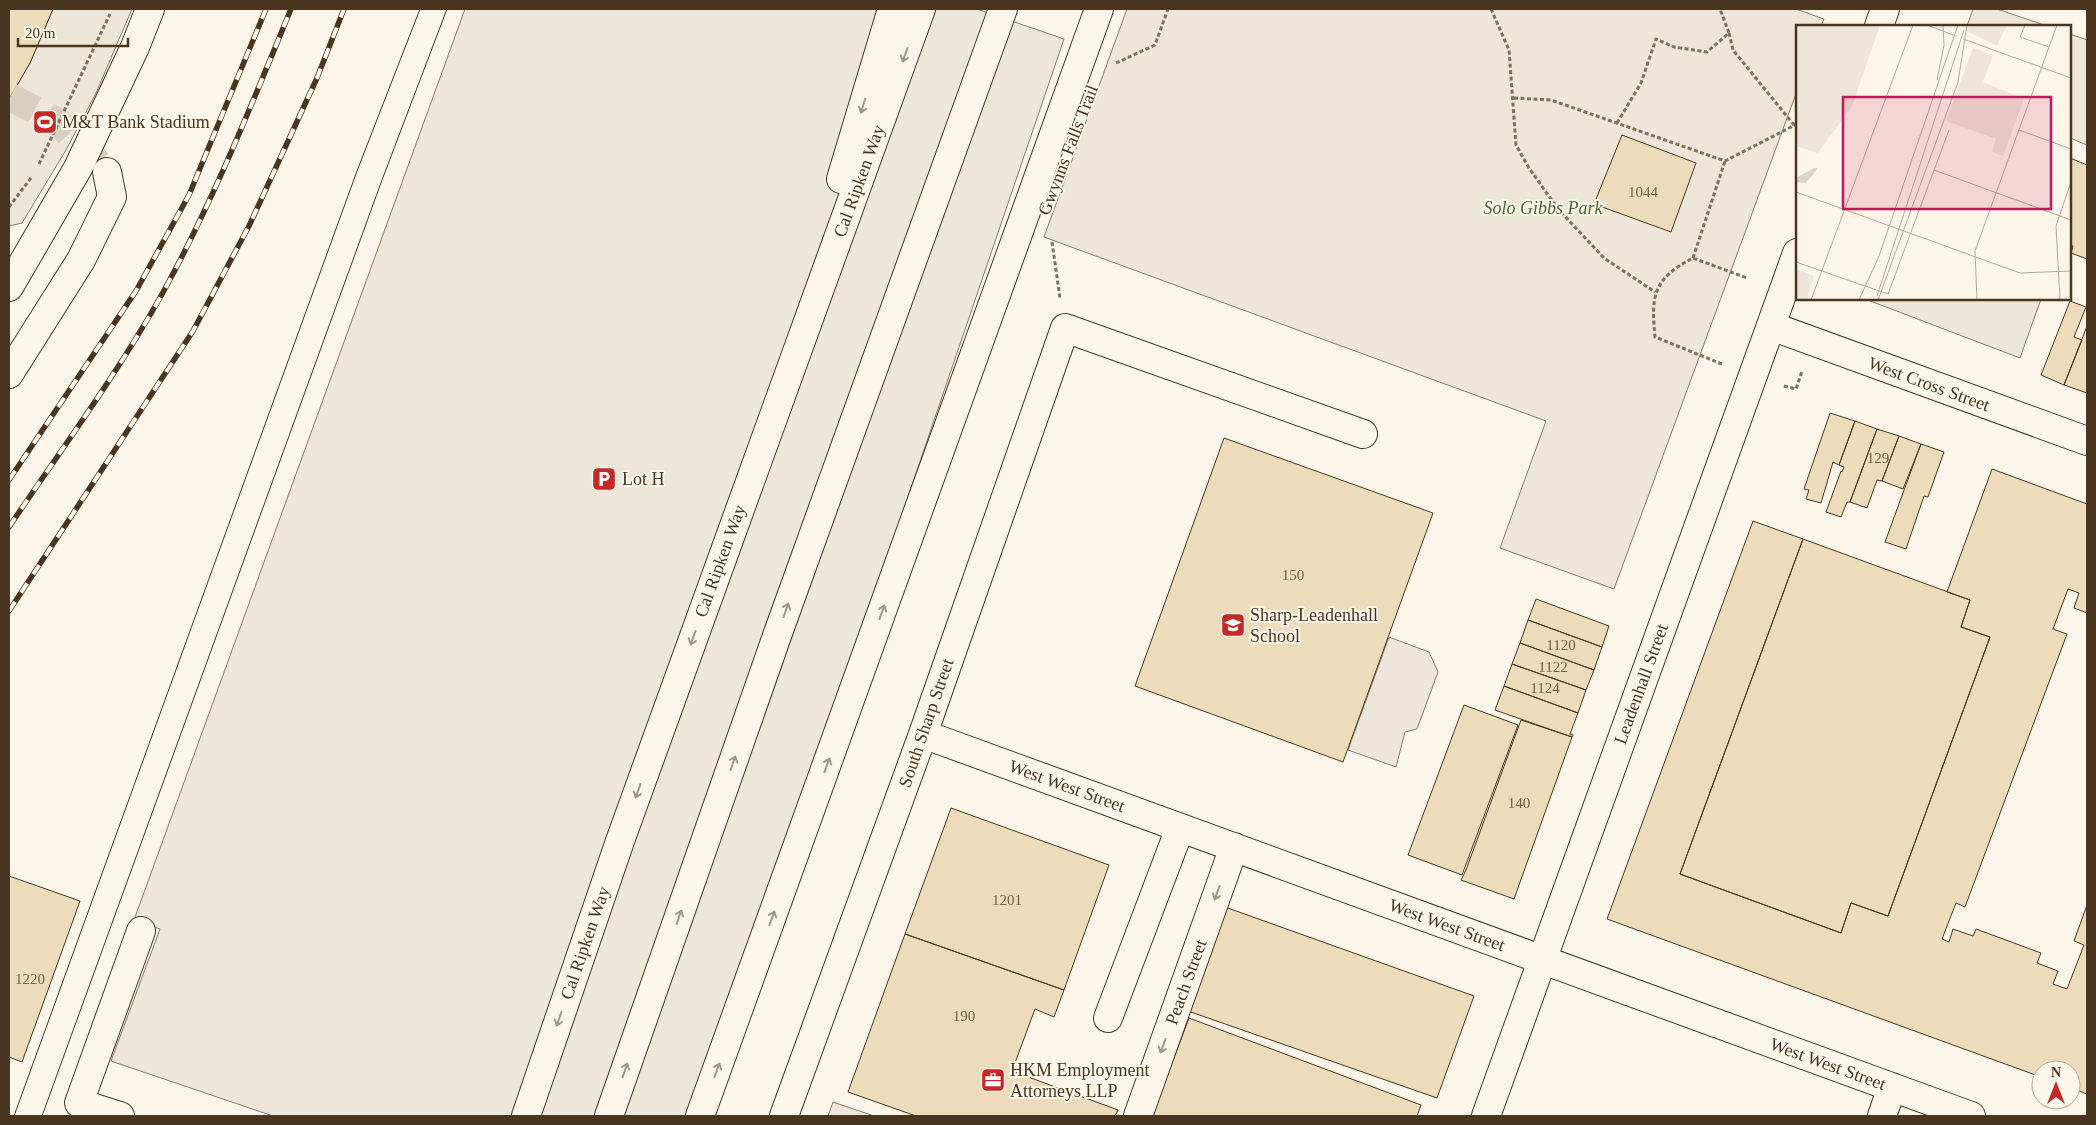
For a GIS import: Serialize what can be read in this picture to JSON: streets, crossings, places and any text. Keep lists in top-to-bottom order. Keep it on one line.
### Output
{"streets":{"main road":["Cal Ripken Way","West Cross Street","Leadenhall Street","South Sharp Street","West West Street","Peach Street"],"path":["Gwynns Falls Trail"]},"crossings":[["Gwynns Falls Trail","South Sharp Street"],["West Cross Street","Leadenhall Street"],["Leadenhall Street","West West Street"],["South Sharp Street","West West Street"],["West West Street","Peach Street"]],"parks":["Solo Gibbs Park"],"places":{"sports":["M&T Bank Stadium"],"parking":["Lot H"],"school or university":["Sharp-Leadenhall School"],"office":["HKM Employment Attorneys LLP"]},"house_numbers":["1044","129","150","1120","1122","1124","140","1201","1220","190"],"scale_bar":"20 m","north":"top"}
